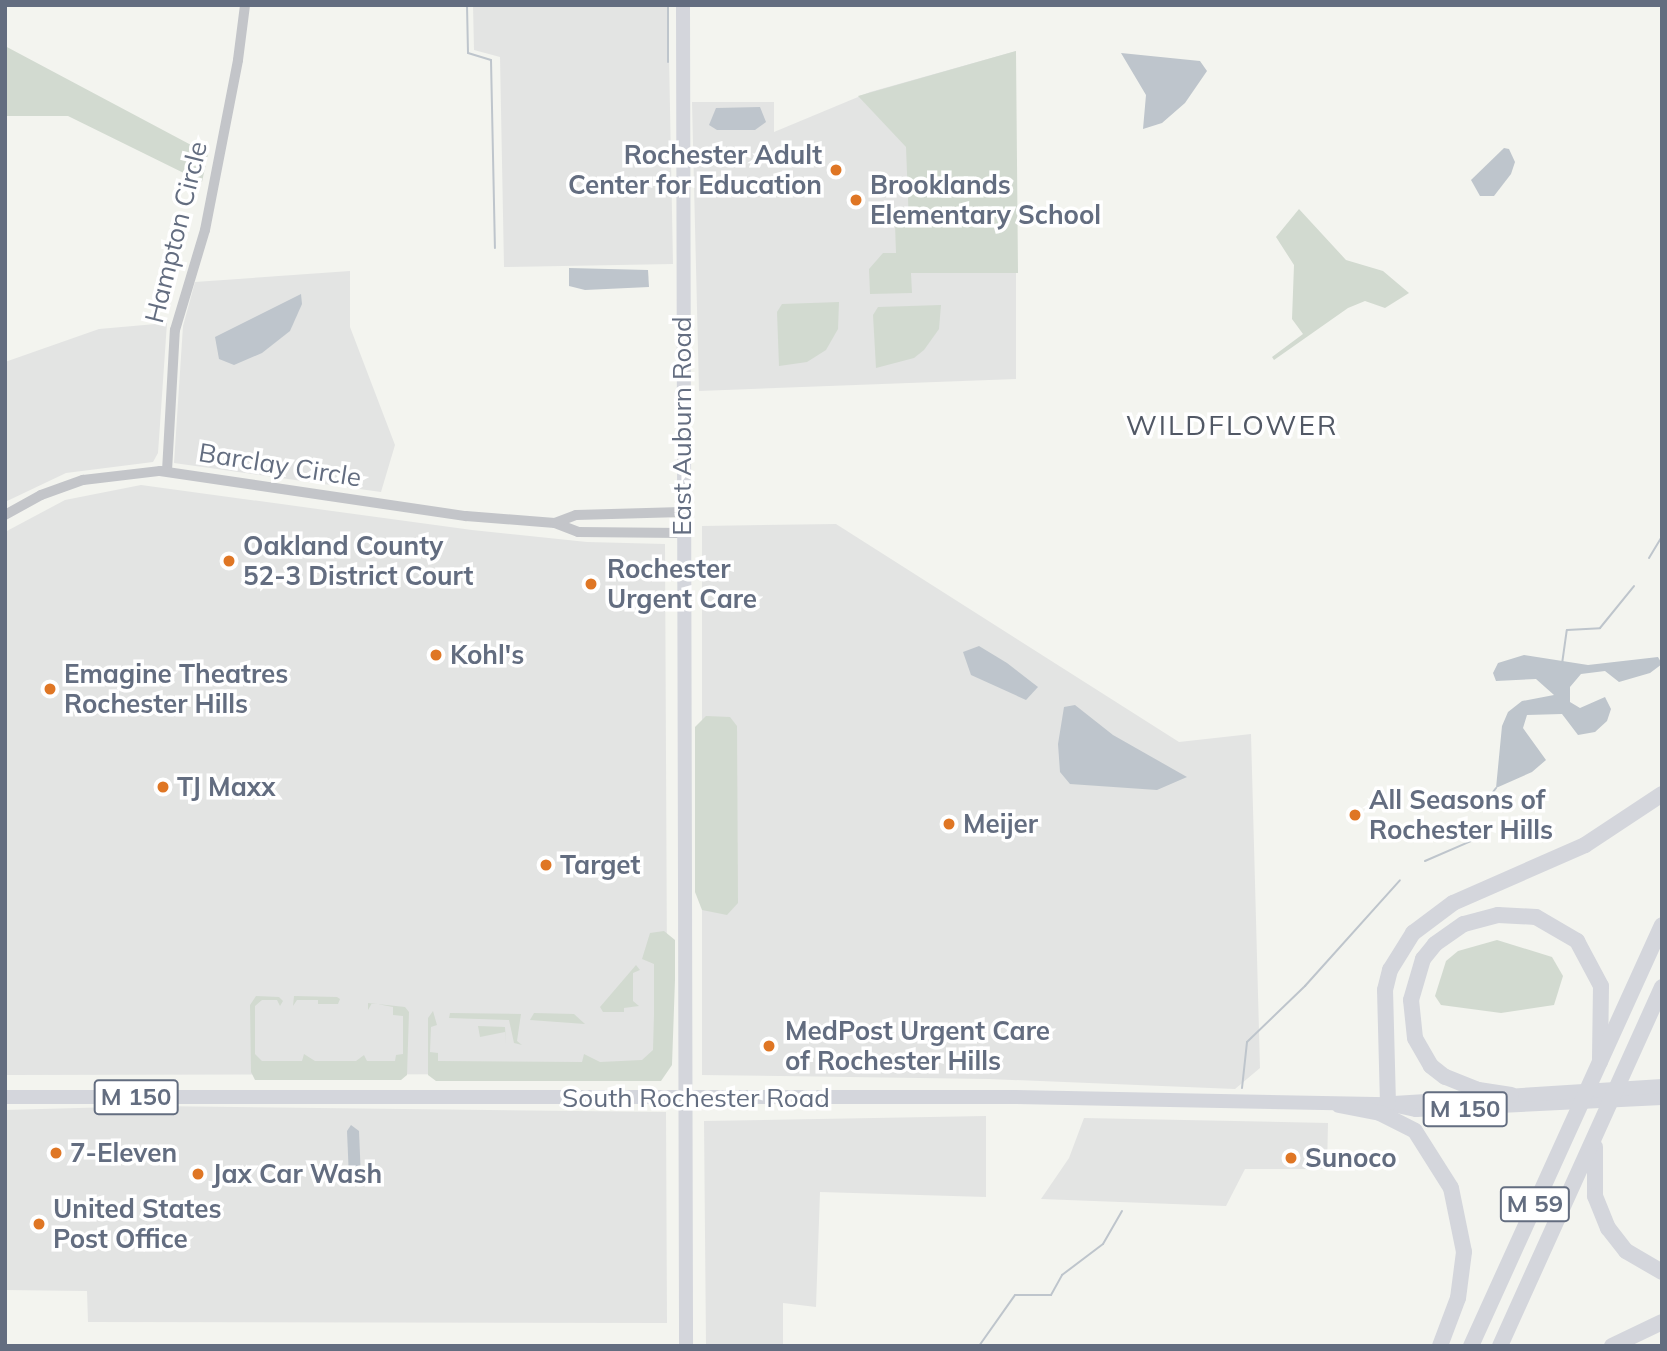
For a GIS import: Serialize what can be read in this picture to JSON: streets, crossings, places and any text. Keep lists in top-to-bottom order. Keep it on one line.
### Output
{"streets":{"highway":["M 59"],"main road":["East Auburn Road","M 150","South Rochester Road"],"street":["Hampton Circle","Barclay Circle"]},"crossings":[["Hampton Circle","Barclay Circle"],["East Auburn Road","Barclay Circle"],["East Auburn Road","South Rochester Road"]],"districts":["WILDFLOWER"],"places":["Rochester Adult Center for Education","Brooklands Elementary School","Oakland County 52-3 District Court","Rochester Urgent Care","Kohl's","Emagine Theatres Rochester Hills","TJ Maxx","All Seasons of Rochester Hills","Meijer","Target","MedPost Urgent Care of Rochester Hills","7-Eleven","Sunoco","Jax Car Wash","United States Post Office"]}
